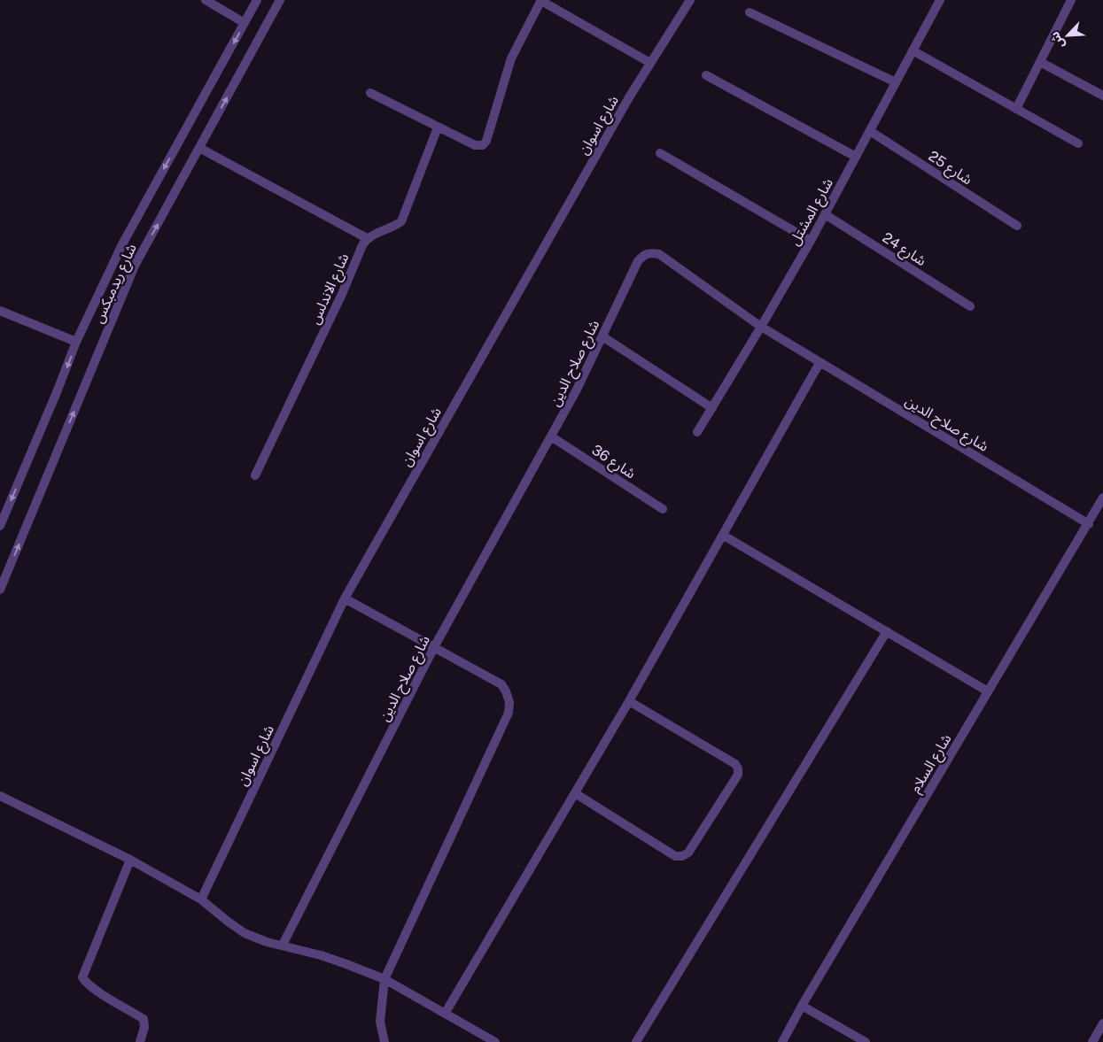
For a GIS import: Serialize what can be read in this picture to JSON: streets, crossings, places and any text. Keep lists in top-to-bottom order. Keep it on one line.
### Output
{"streets":{"street":["شارع اسوان","شارع 25","شارع المشتل","شارع 24","شارع ريدمبكس","شارع الاندلس","شارع صلاح الدين","شارع 36","شارع السلام"]},"crossings":[["شارع 25","شارع المشتل"],["شارع المشتل","شارع 24"],["شارع المشتل","شارع صلاح الدين"],["شارع صلاح الدين","شارع 36"],["شارع صلاح الدين","شارع السلام"]],"north":"bottom left"}
